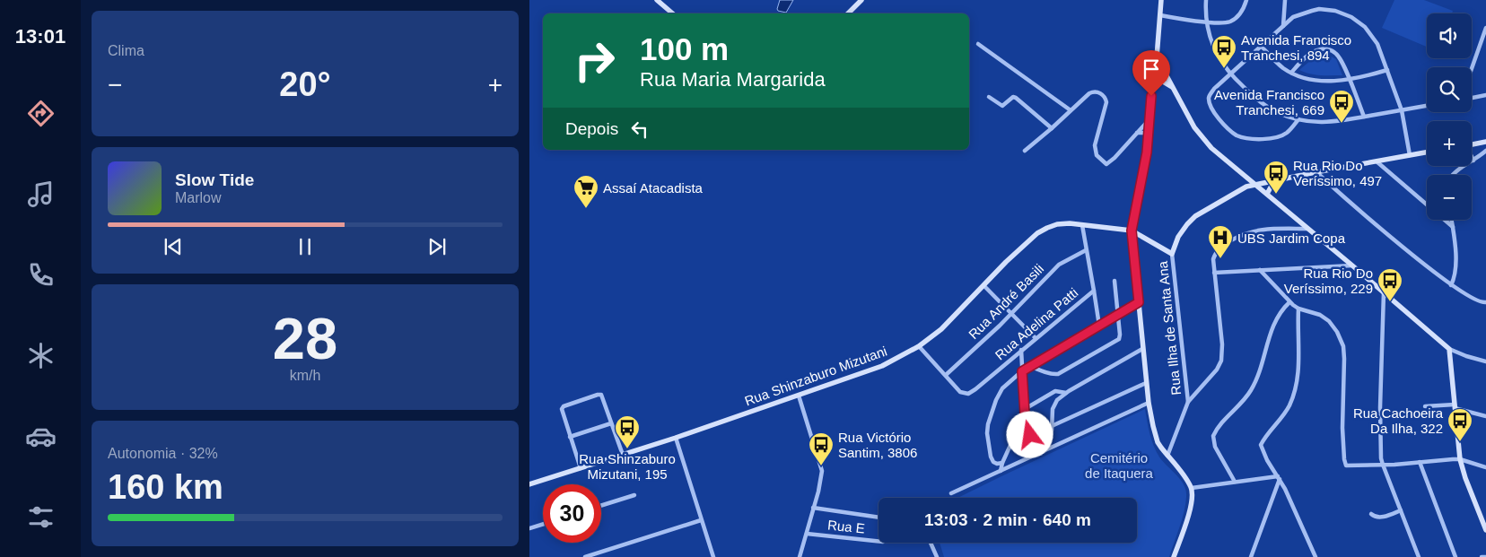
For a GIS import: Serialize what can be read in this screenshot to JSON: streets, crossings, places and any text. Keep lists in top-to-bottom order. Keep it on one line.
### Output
{"streets":{"street":["Rua André Basili","Rua Adelina Patti","Rua Ilha de Santa Ana","Rua Shinzaburo Mizutani","Rua E"]},"crossings":[["Rua André Basili","Rua Adelina Patti"],["Rua Adelina Patti","Rua Shinzaburo Mizutani"],["Rua Ilha de Santa Ana","Rua Shinzaburo Mizutani"]],"parks":["Cemitério de Itaquera"],"places":{"bus stop":["Avenida Francisco Tranchesi, 894","Avenida Francisco Tranchesi, 669","Rua Rio Do Veríssimo, 497","Rua Rio Do Veríssimo, 229","Rua Cachoeira Da Ilha, 322","Rua Shinzaburo Mizutani, 195","Rua Victório Santim, 3806"],"supermarket":["Assaí Atacadista"],"hospital":["UBS Jardim Copa"]},"page":{"tabs":"13:01","tile":["Clima",["28","km/h"],["Autonomia · 32%","160 km"]],"map_buttons":["+","−"],"turn":["100 m","Rua Maria Margarida"],"heat":["−","20°","+"],"then":"Depois","song":["Slow Tide","Marlow"],"limit":"30","trip":"13:03 · 2 min · 640 m"}}
